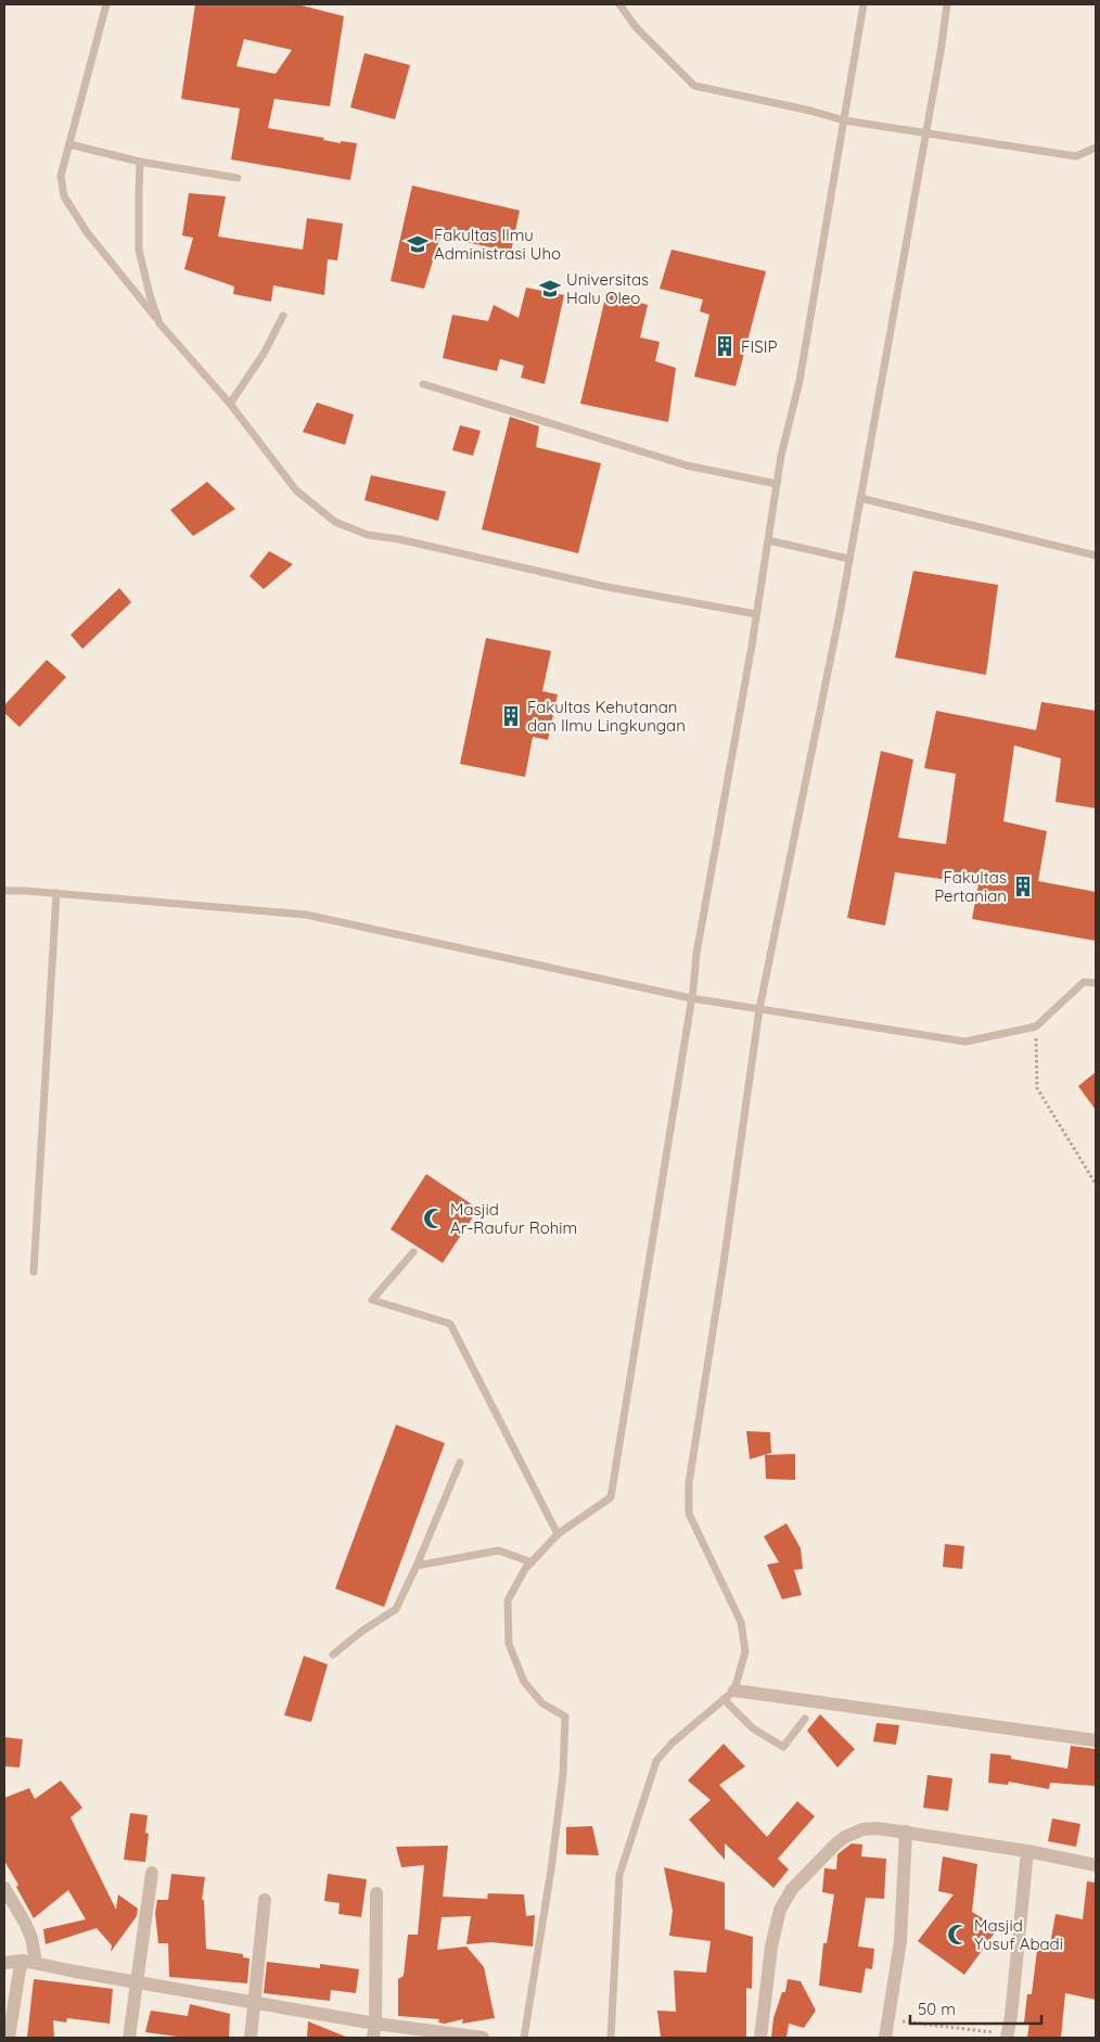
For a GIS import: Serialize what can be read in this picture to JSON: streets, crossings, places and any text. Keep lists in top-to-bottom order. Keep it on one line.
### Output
{"places":{"school or university":["Fakultas Ilmu Administrasi Uho","Universitas Halu Oleo"],"building":["FISIP","Fakultas Kehutanan dan Ilmu Lingkungan","Fakultas Pertanian"],"mosque":["Masjid Ar-Raufur Rohim","Masjid Yusuf Abadi"]},"scale_bar":"50 m"}
